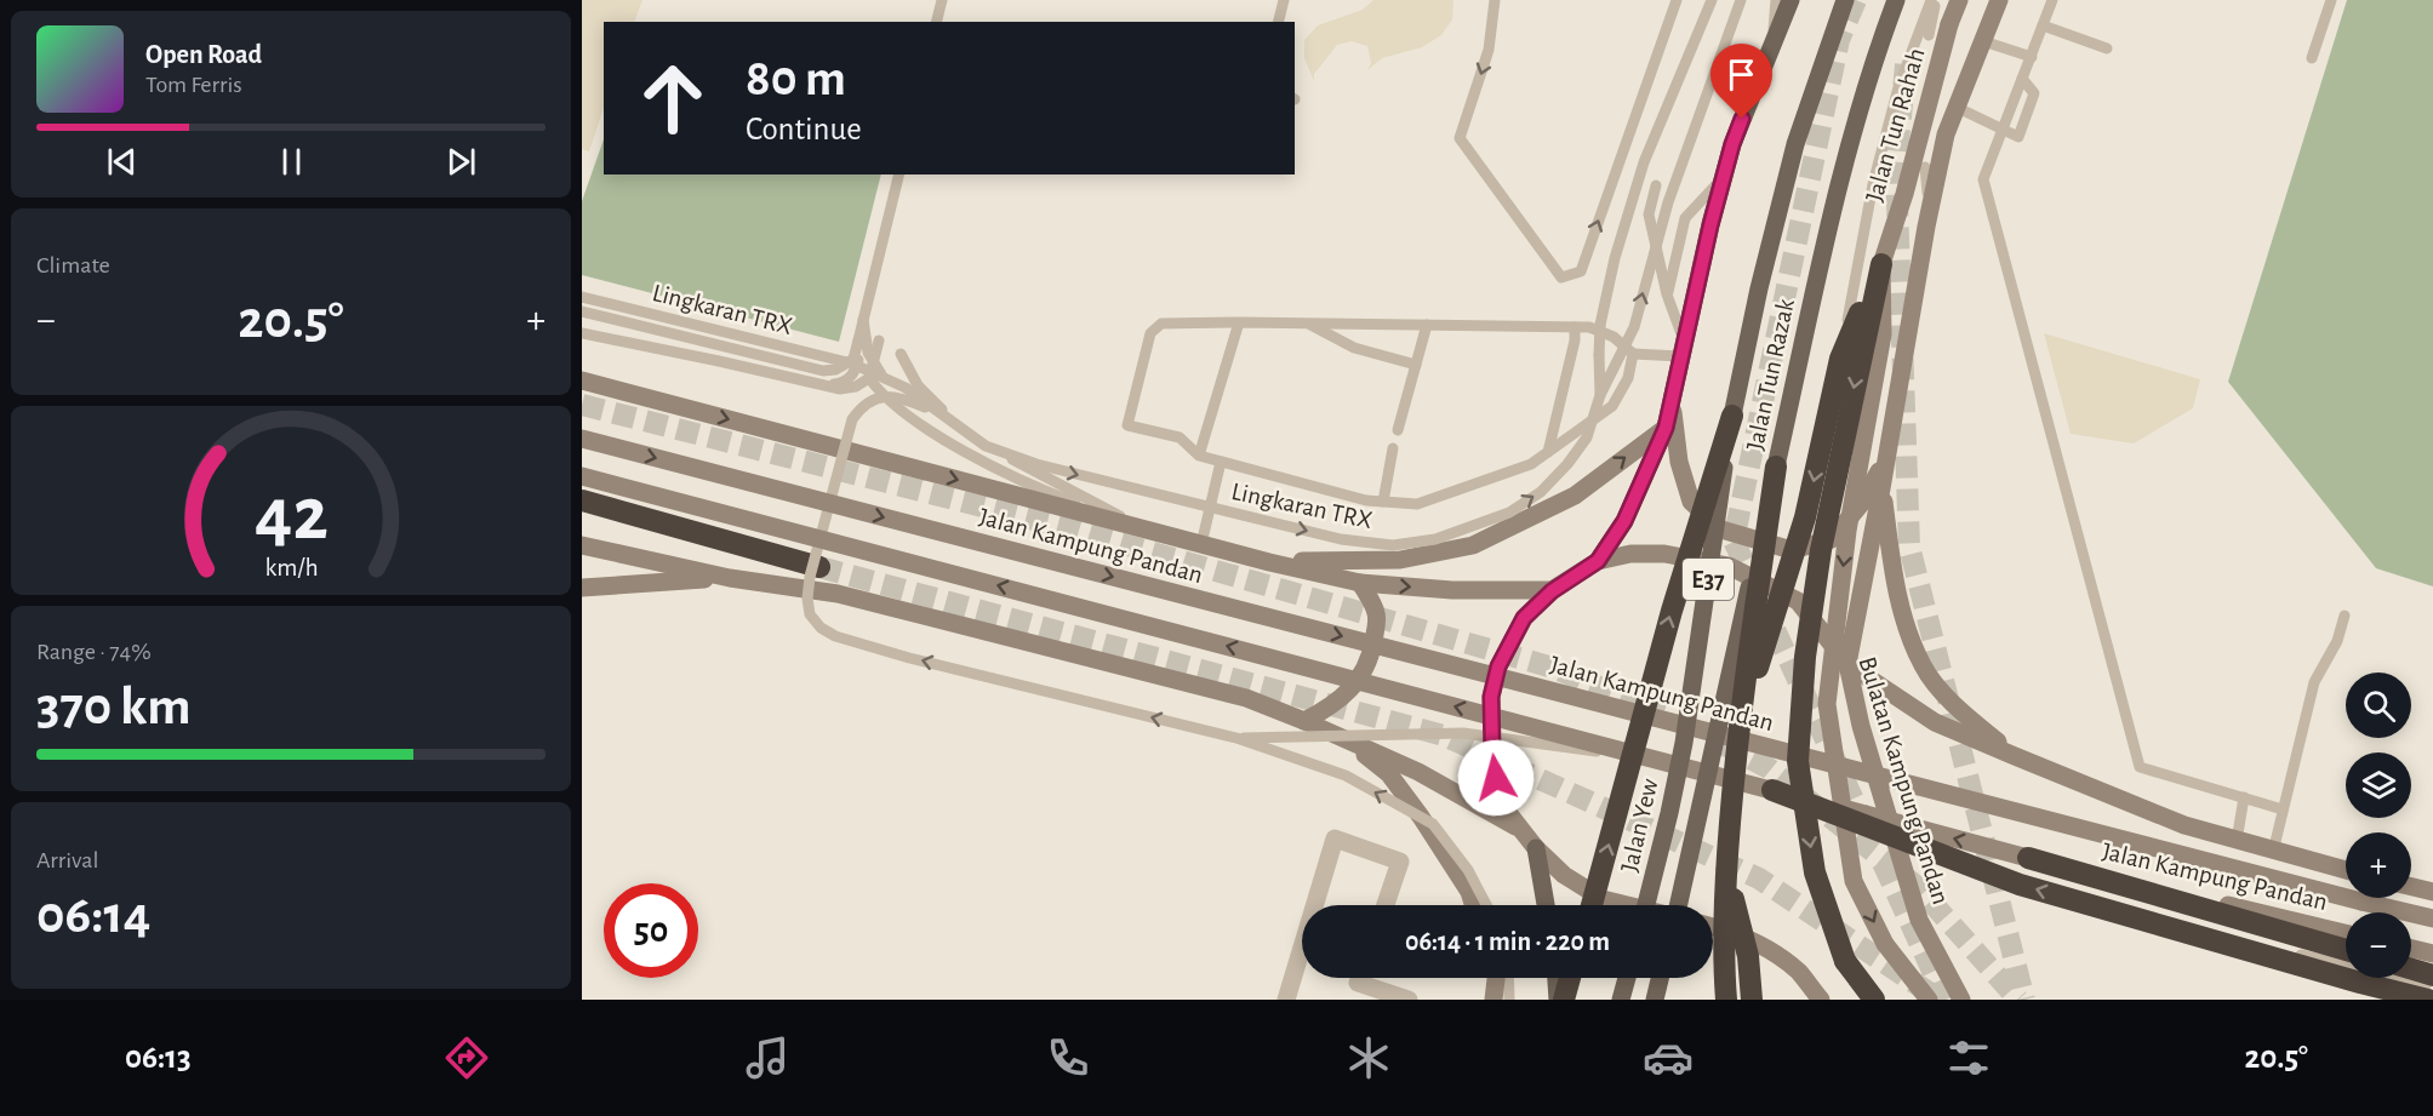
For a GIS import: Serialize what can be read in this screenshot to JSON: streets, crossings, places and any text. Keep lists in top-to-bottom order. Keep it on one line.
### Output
{"streets":{"main road":["Jalan Tun Rahah","Jalan Tun Razak","Jalan Kampung Pandan","E37","Bulatan Kampung Pandan","Jalan Yew"],"lane":["Lingkaran TRX"]},"crossings":[["Jalan Tun Razak","Jalan Yew"],["Jalan Kampung Pandan","Bulatan Kampung Pandan"]],"page":{"turn":["80 m","Continue"],"song":["Open Road","Tom Ferris"],"tile":["Climate",["Range · 74%","370 km"],["Arrival","06:14"]],"heat":["−","20.5°","+"],"map_buttons":["+","−"],"limit":"50","trip":"06:14 · 1 min · 220 m","tabs":["06:13","20.5°"],"gauge":["42","km/h"]}}
